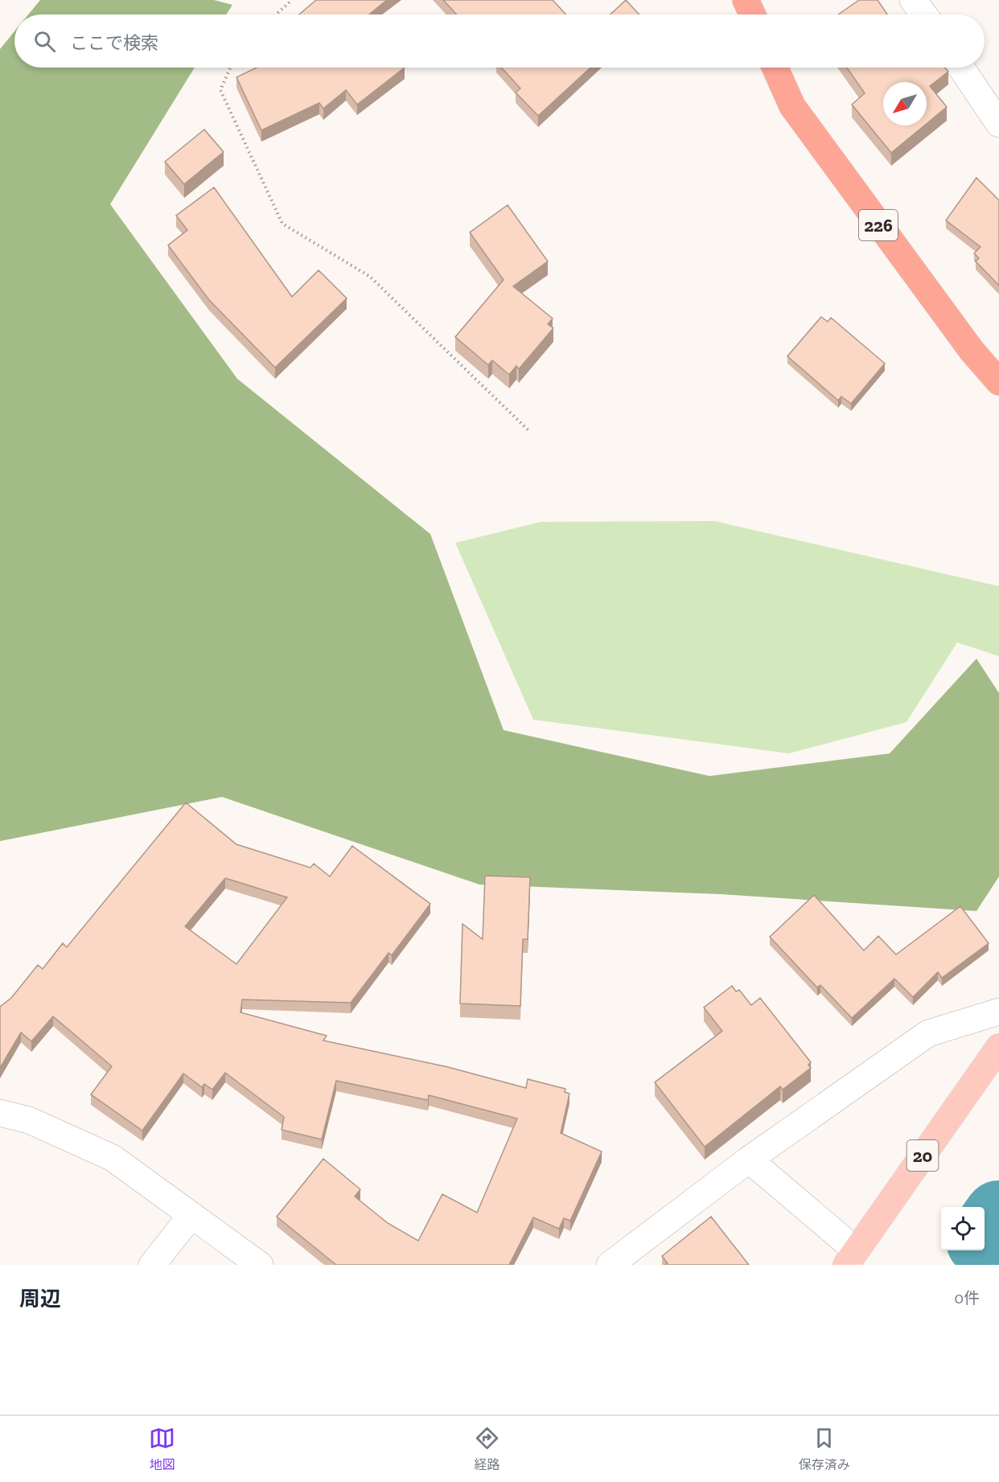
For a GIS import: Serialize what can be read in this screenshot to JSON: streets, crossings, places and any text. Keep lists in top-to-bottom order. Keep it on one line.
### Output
{"streets":{"highway":["226"],"main road":["20"]},"north":"bottom left","page":{"search":"ここで検索","heading":["周辺","0件"],"nav":["地図","経路","保存済み"]}}
